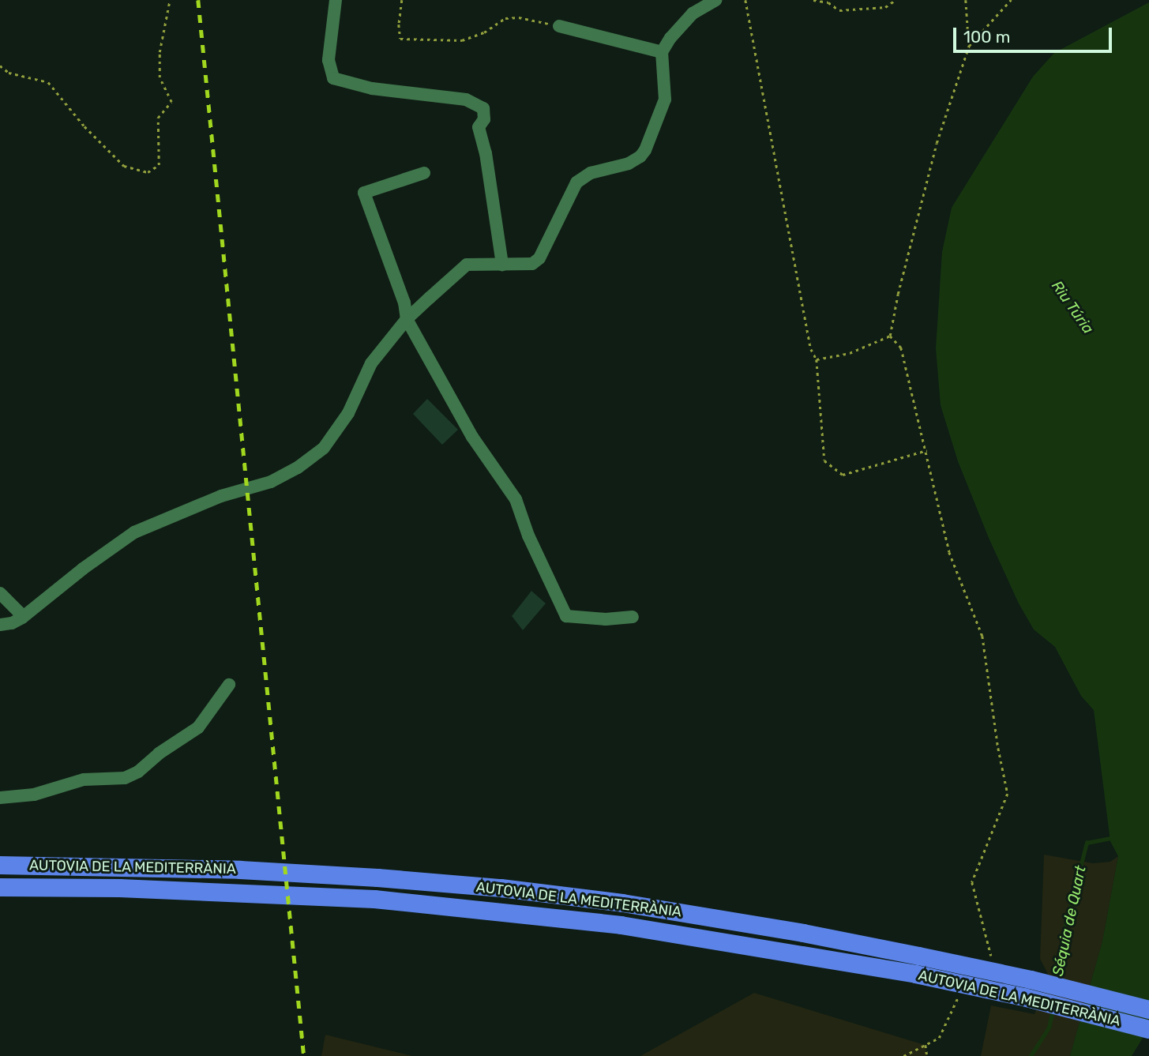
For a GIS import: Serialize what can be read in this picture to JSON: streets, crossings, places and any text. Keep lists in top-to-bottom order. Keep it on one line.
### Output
{"streets":{"highway":["AUTOVIA DE LA MEDITERRÀNIA"]},"water":["Riu Túria","Séquia de Quart"],"scale_bar":"100 m"}
